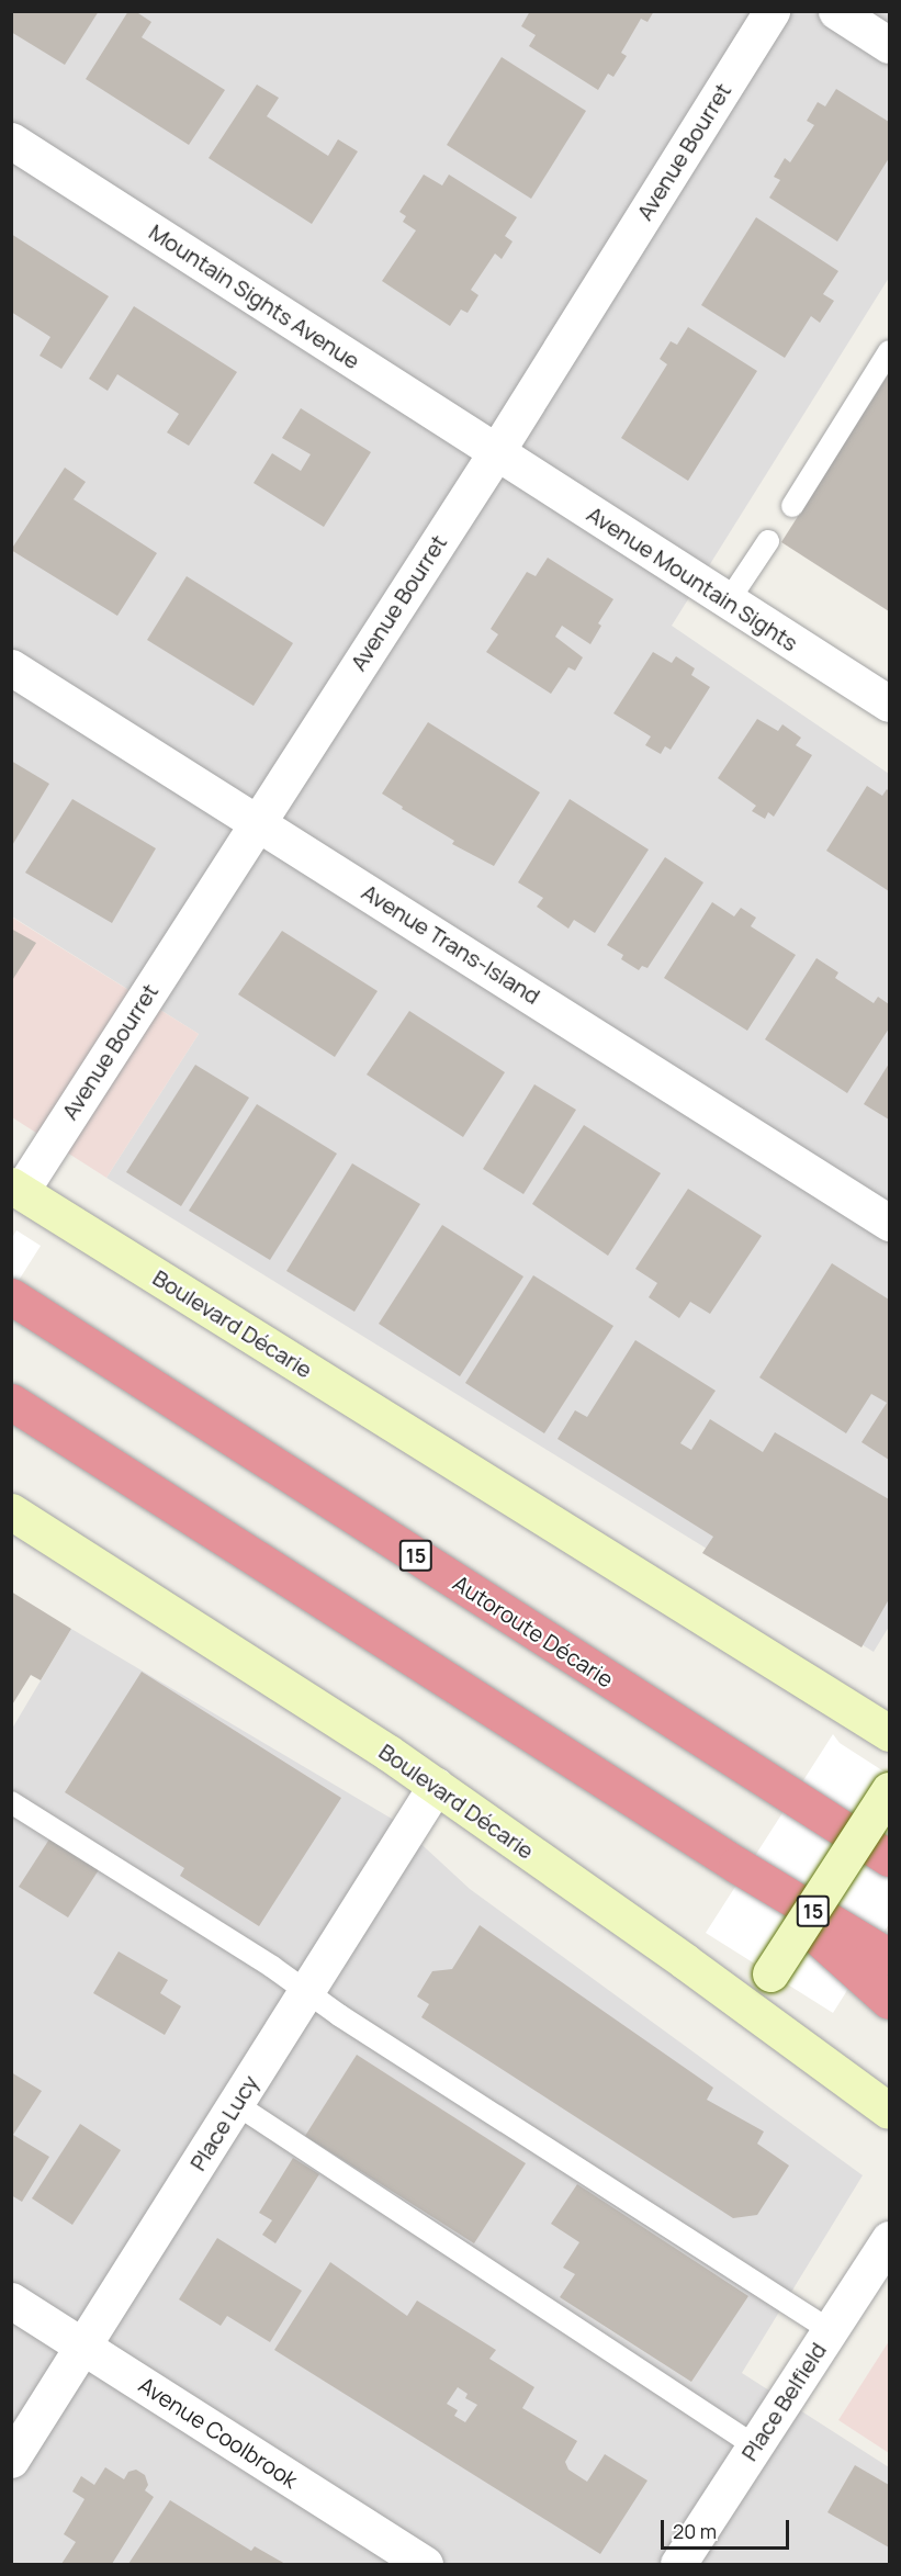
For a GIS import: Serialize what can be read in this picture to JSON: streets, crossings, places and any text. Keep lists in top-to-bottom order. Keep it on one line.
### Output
{"streets":{"highway":["15","Autoroute Décarie"],"main road":["Boulevard Décarie"],"street":["Avenue Bourret","Mountain Sights Avenue","Avenue Mountain Sights","Avenue Trans-Island","Place Lucy","Place Belfield","Avenue Coolbrook"]},"crossings":[["Avenue Bourret","Mountain Sights Avenue"],["Avenue Bourret","Avenue Mountain Sights"],["Avenue Bourret","Avenue Trans-Island"],["Avenue Bourret","Boulevard Décarie"],["Mountain Sights Avenue","Avenue Mountain Sights"],["Boulevard Décarie","Place Lucy"],["Place Lucy","Avenue Coolbrook"]],"scale_bar":"20 m"}
